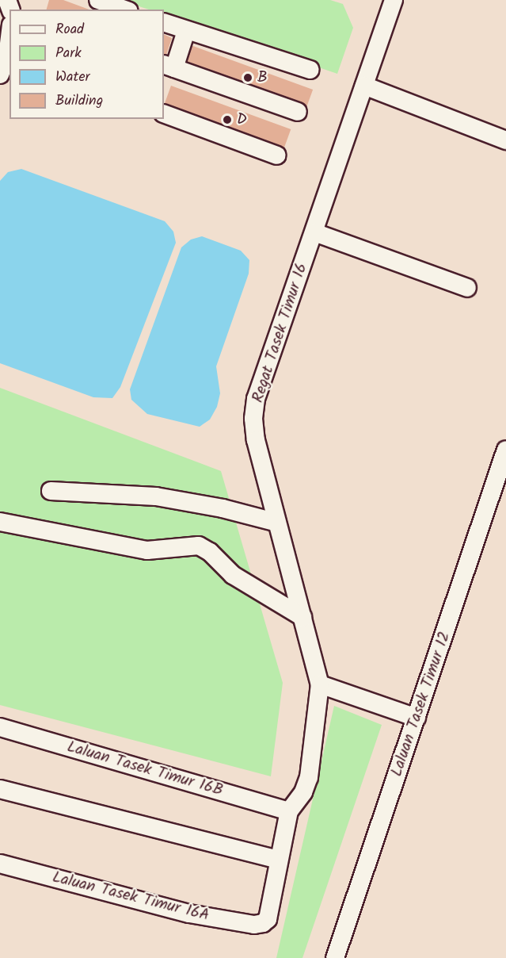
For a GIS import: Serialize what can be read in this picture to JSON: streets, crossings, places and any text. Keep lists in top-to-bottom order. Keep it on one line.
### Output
{"streets":{"street":["Regat Tasek Timur 16","Laluan Tasek Timur 12","Laluan Tasek Timur 16B","Laluan Tasek Timur 16A"]},"places":["B","D"],"legend":["Road","Park","Water","Building"]}
